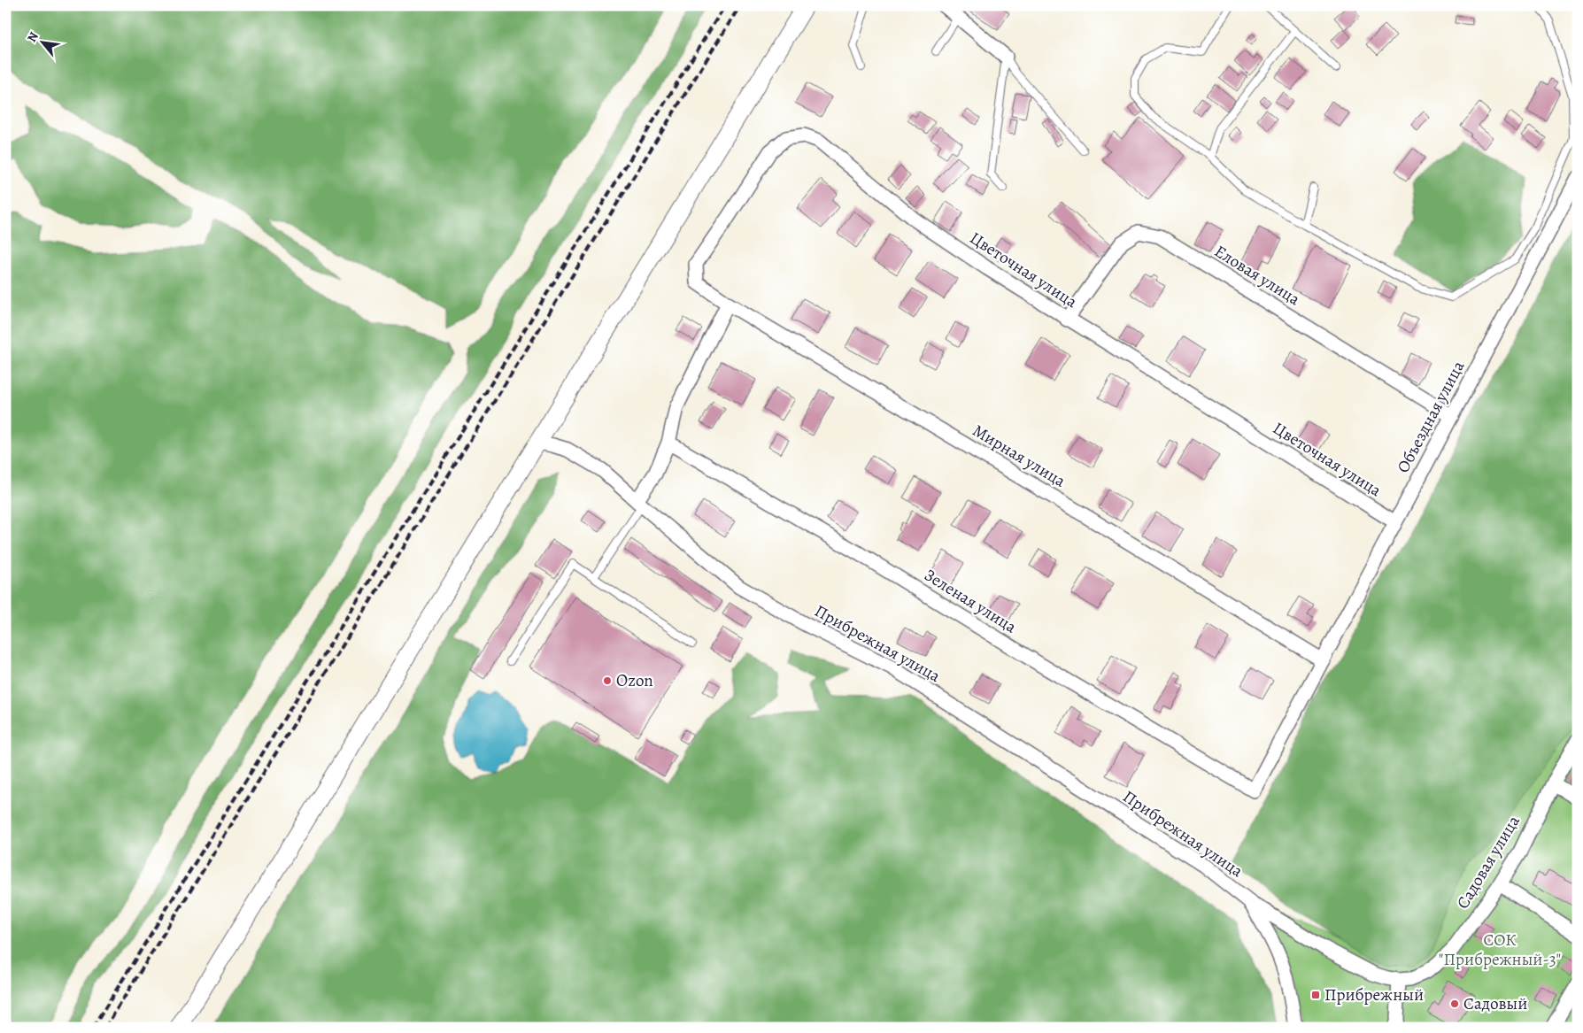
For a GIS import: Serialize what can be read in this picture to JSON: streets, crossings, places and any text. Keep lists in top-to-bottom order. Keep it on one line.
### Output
{"streets":{"street":["Цветочная улица","Еловая улица","Объездная улица","Мирная улица","Зеленая улица","Прибрежная улица","Садовая улица"]},"crossings":[["Цветочная улица","Еловая улица"],["Цветочная улица","Объездная улица"],["Цветочная улица","Мирная улица"],["Еловая улица","Объездная улица"],["Объездная улица","Мирная улица"],["Объездная улица","Зеленая улица"],["Прибрежная улица","Садовая улица"]],"parks":["СОК \"Прибрежный-3\""],"places":{"other":["Ozon","Садовый"],"transit":["Прибрежный"]},"north":"top left"}
